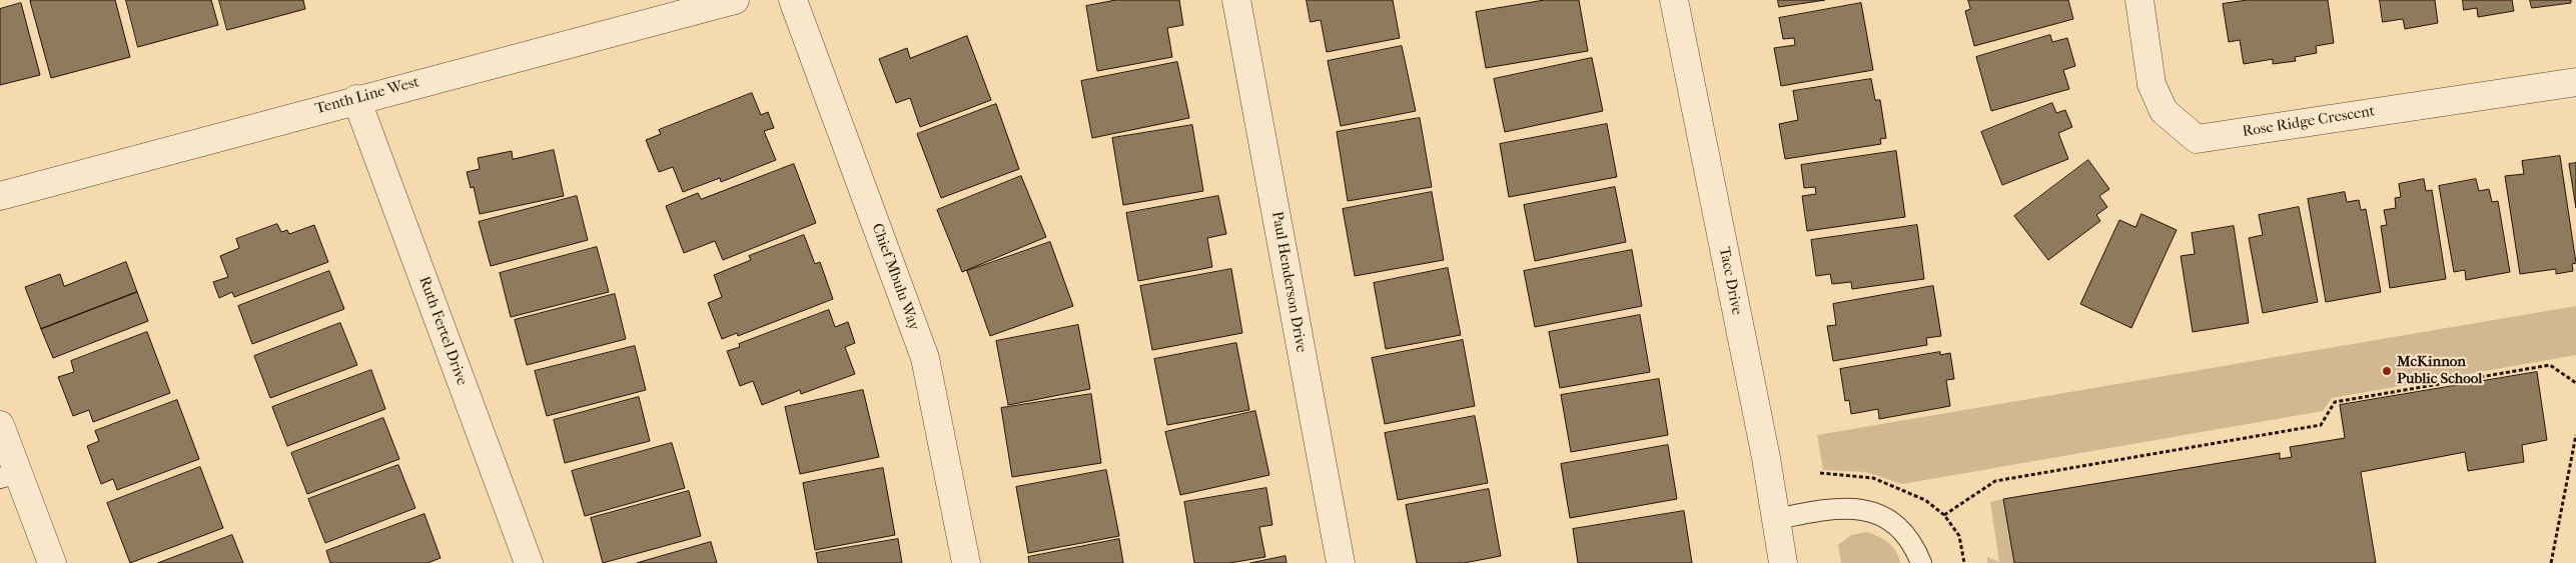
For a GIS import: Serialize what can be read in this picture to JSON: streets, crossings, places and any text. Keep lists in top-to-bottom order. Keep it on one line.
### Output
{"streets":{"street":["Tenth Line West","Rose Ridge Crescent","Chief Mbulu Way","Tacc Drive","Paul Henderson Drive","Ruth Fertel Drive"]},"crossings":[["Tenth Line West","Ruth Fertel Drive"]],"places":["McKinnon Public School"]}
